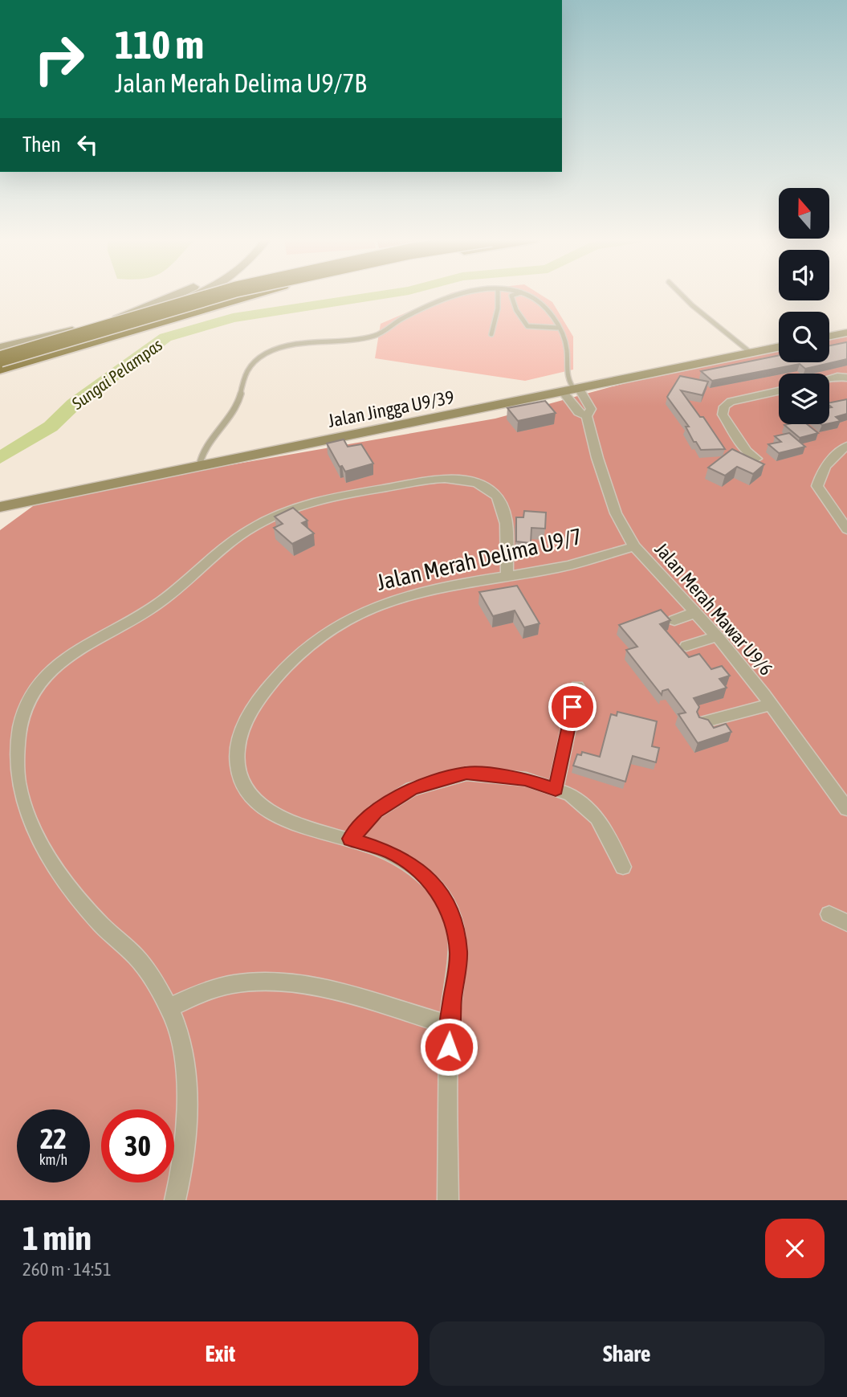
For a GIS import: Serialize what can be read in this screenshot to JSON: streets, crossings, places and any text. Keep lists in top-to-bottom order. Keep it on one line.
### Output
{"streets":{"street":["Jalan Jingga U9/39","Jalan Merah Delima U9/7","Jalan Merah Mawar U9/6"]},"crossings":[["Jalan Jingga U9/39","Jalan Merah Mawar U9/6"],["Jalan Merah Delima U9/7","Jalan Merah Mawar U9/6"]],"water":["Sungai Pelampas"],"north":"top","page":{"turn":["110 m","Jalan Merah Delima U9/7B"],"then":"Then","speed":"22 km/h","limit":"30","heading":["1 min","260 m · 14:51"],"buttons":["Exit","Share"]}}
